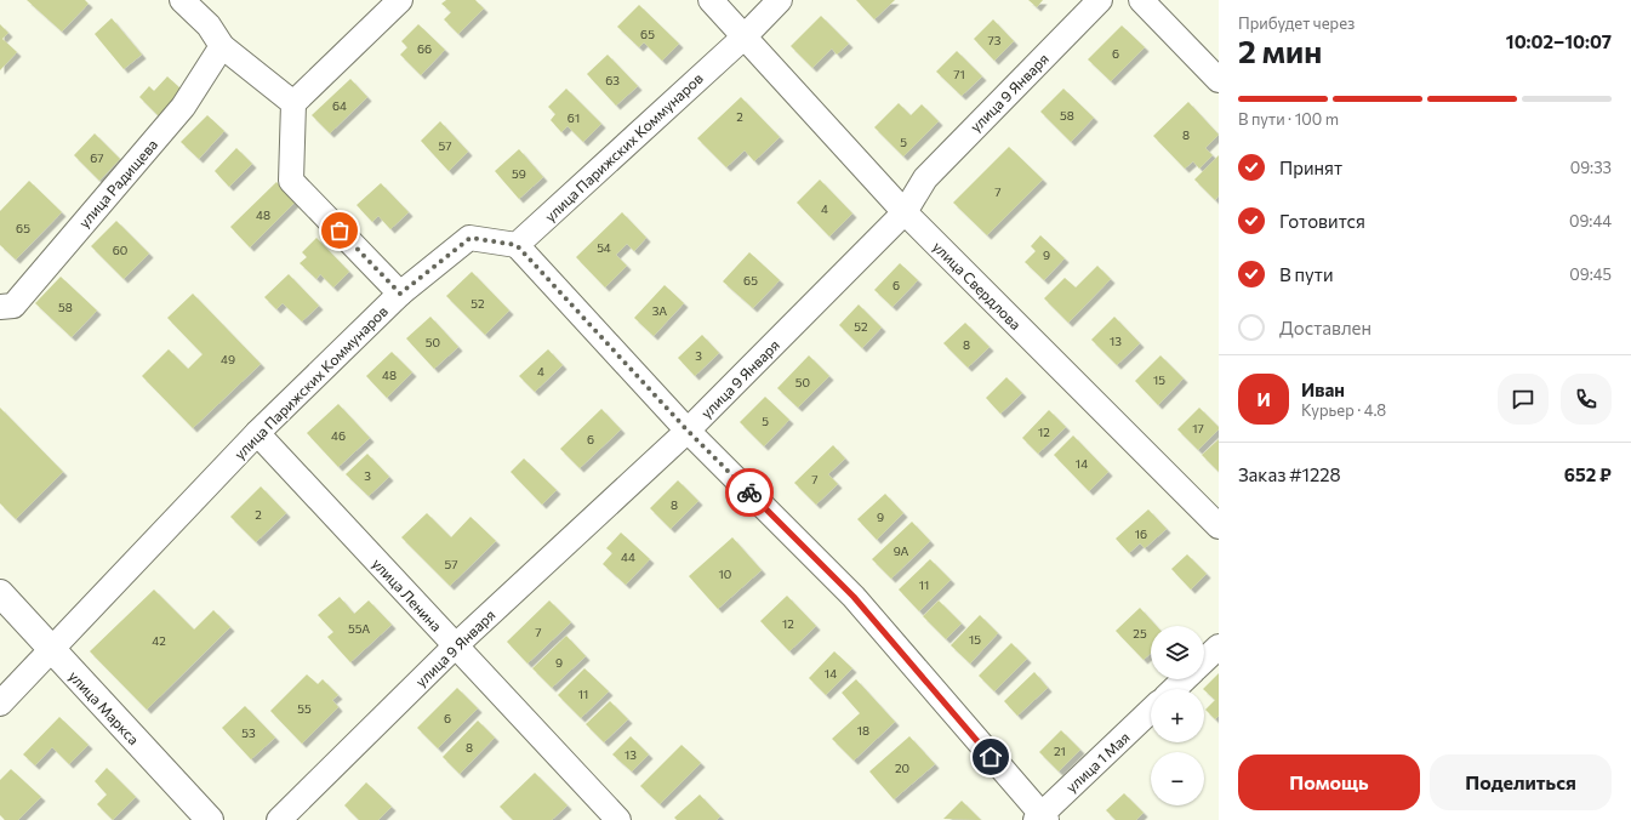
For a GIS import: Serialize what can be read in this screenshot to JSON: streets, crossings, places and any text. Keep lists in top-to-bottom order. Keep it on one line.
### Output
{"streets":{"street":["улица 9 Января","улица Парижских Коммунаров","улица Радищева","улица Свердлова","улица Ленина","улица Маркса","улица 1 Мая"]},"crossings":[["улица 9 Января","улица Свердлова"],["улица 9 Января","улица Ленина"],["улица Парижских Коммунаров","улица Свердлова"],["улица Парижских Коммунаров","улица Ленина"],["улица Парижских Коммунаров","улица Маркса"]],"house_numbers":["65","73","66","6","71","63","64","58","2","61","8","5","57","67","59","7","4","48","65","54","60","9","65","6","52","58","3А","52","13","50","8","3","49","4","48","15","50","5","17","12","46","6","14","3","7","8","2","9","16","9А","44","57","10","11","12","55А","7","25","15","42","9","14","11","55","6","18","53","8","21","13","20"],"page":{"heading":["2 мин","Прибудет через","10:02–10:07"],"panel":["Иван","Курьер · 4.8","Заказ #1228","652 ₽"],"bar":"В пути · 100 m","list":[["Принят","09:33"],["Готовится","09:44"],["В пути","09:45"],"Доставлен"],"round":"И","map_buttons":["+","−"],"buttons":["Помощь","Поделиться"]}}
